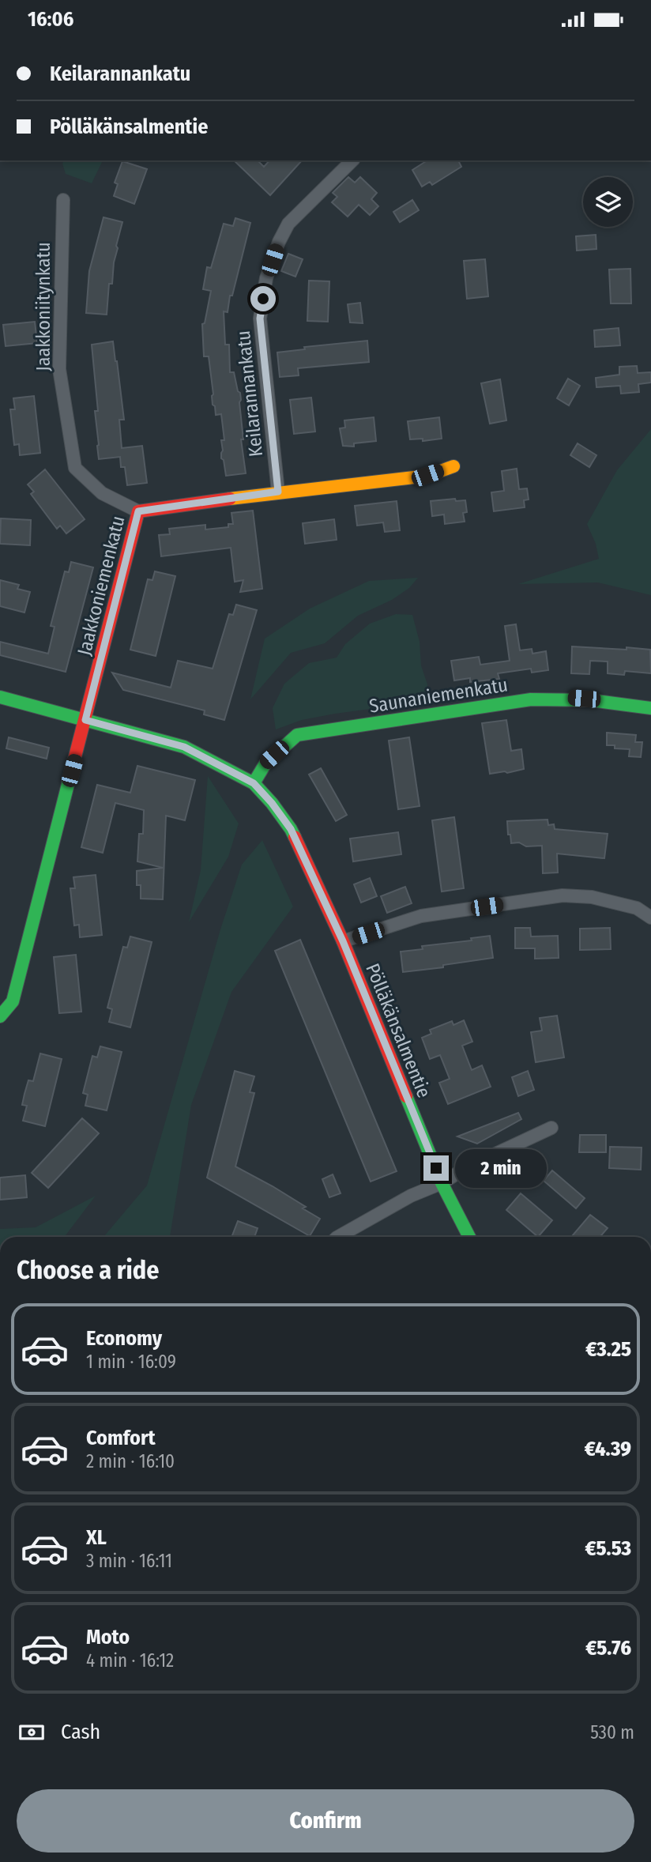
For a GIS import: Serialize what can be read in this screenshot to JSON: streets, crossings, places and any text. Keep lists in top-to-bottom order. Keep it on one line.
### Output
{"streets":{"street":["Jaakkoniitynkatu","Keilarannankatu","Jaakkoniemenkatu","Saunaniemenkatu","Pölläkänsalmentie"]},"crossings":[["Jaakkoniitynkatu","Jaakkoniemenkatu"],["Keilarannankatu","Jaakkoniemenkatu"],["Jaakkoniemenkatu","Pölläkänsalmentie"],["Saunaniemenkatu","Pölläkänsalmentie"]],"page":{"status":"16:06","banner":["Keilarannankatu","Pölläkänsalmentie"],"bubble":"2 min","heading":"Choose a ride","list":[{"name":"Economy","note":"1 min · 16:09","value":"€3.25"},{"name":"Comfort","note":"2 min · 16:10","value":"€4.39"},{"name":"XL","note":"3 min · 16:11","value":"€5.53"},{"name":"Moto","note":"4 min · 16:12","value":"€5.76"}],"pay":["Cash","530 m"],"buttons":"Confirm"}}
